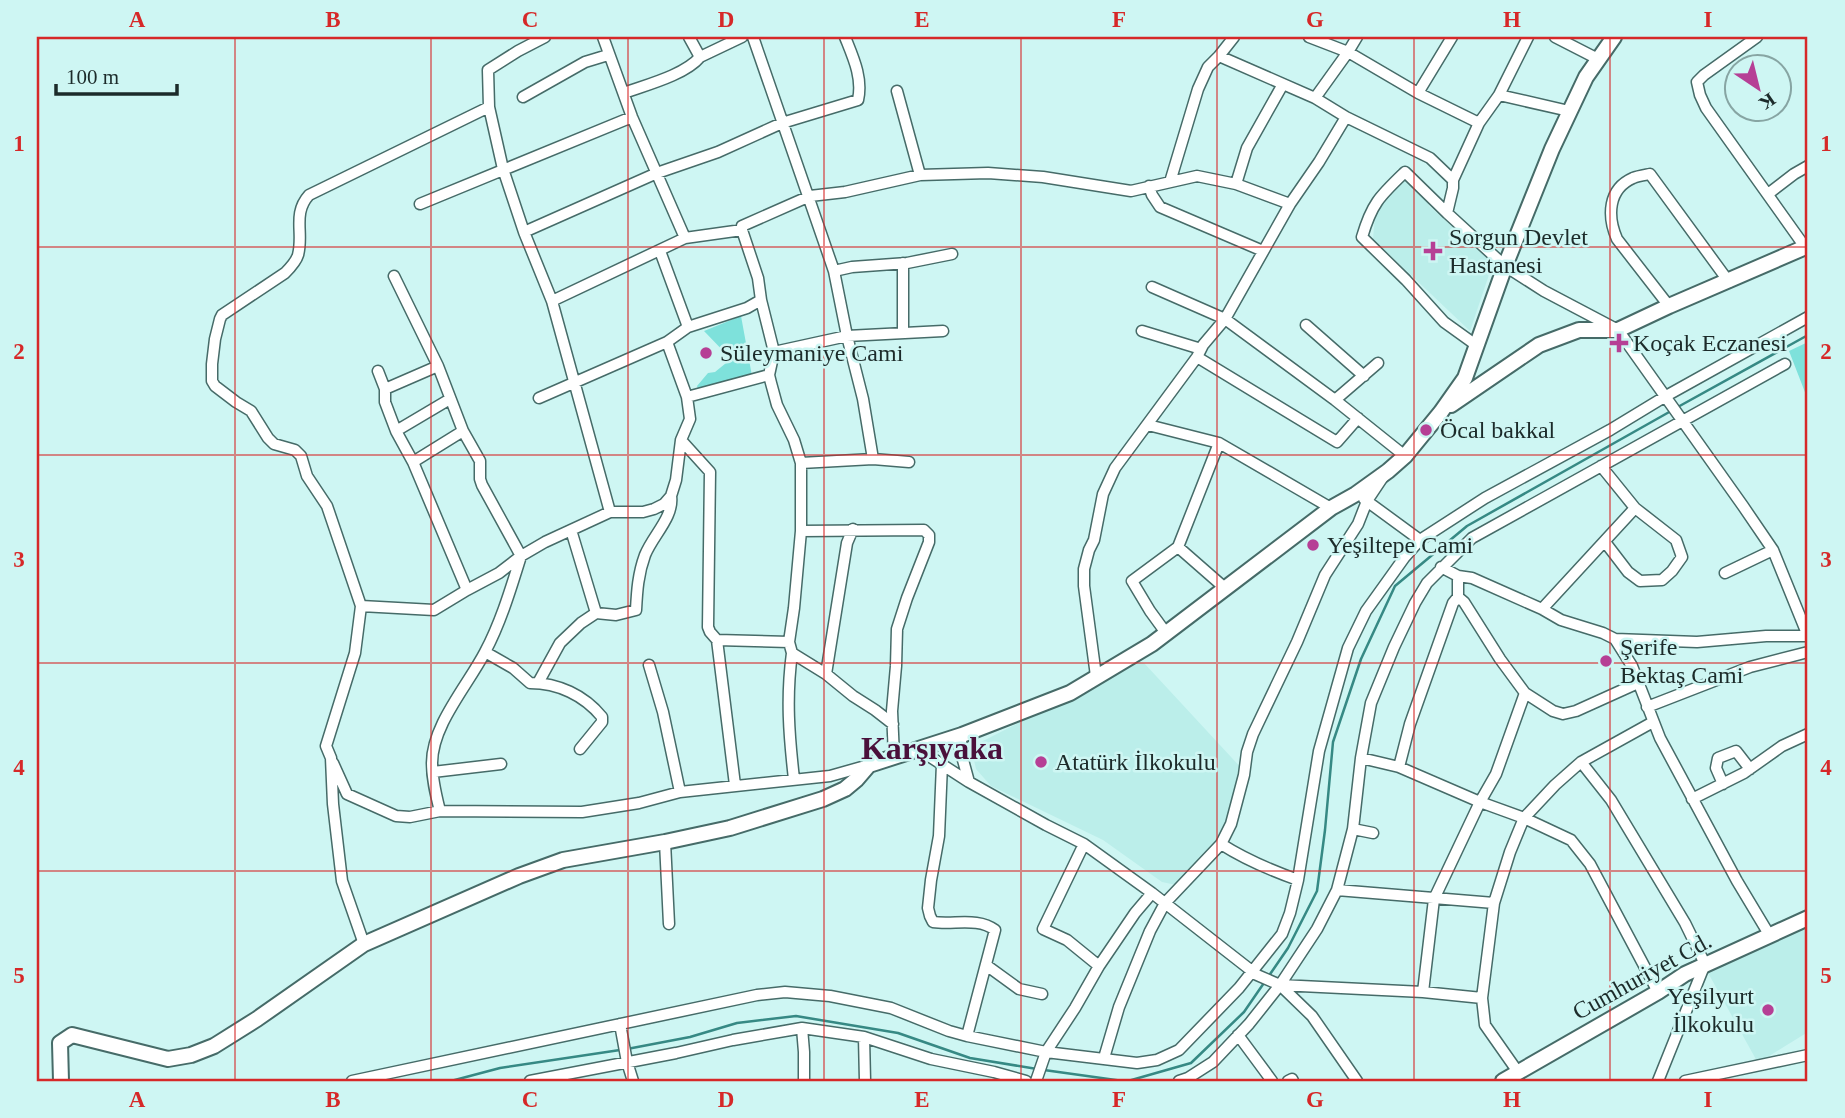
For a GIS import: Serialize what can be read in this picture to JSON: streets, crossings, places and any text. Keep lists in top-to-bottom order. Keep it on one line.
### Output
{"streets":{"street":["Cumhuriyet Cd."]},"districts":["Karşıyaka"],"places":{"health":["Sorgun Devlet Hastanesi","Koçak Eczanesi"],"other":["Süleymaniye Cami","Öcal bakkal","Yeşiltepe Cami","Şerife Bektaş Cami","Atatürk İlkokulu","Yeşilyurt İlkokulu"]},"scale_bar":"100 m","north":"bottom right","grid":{"columns":["A","B","C","D","E","F","G","H","I"],"rows":["1","2","3","4","5"]}}
